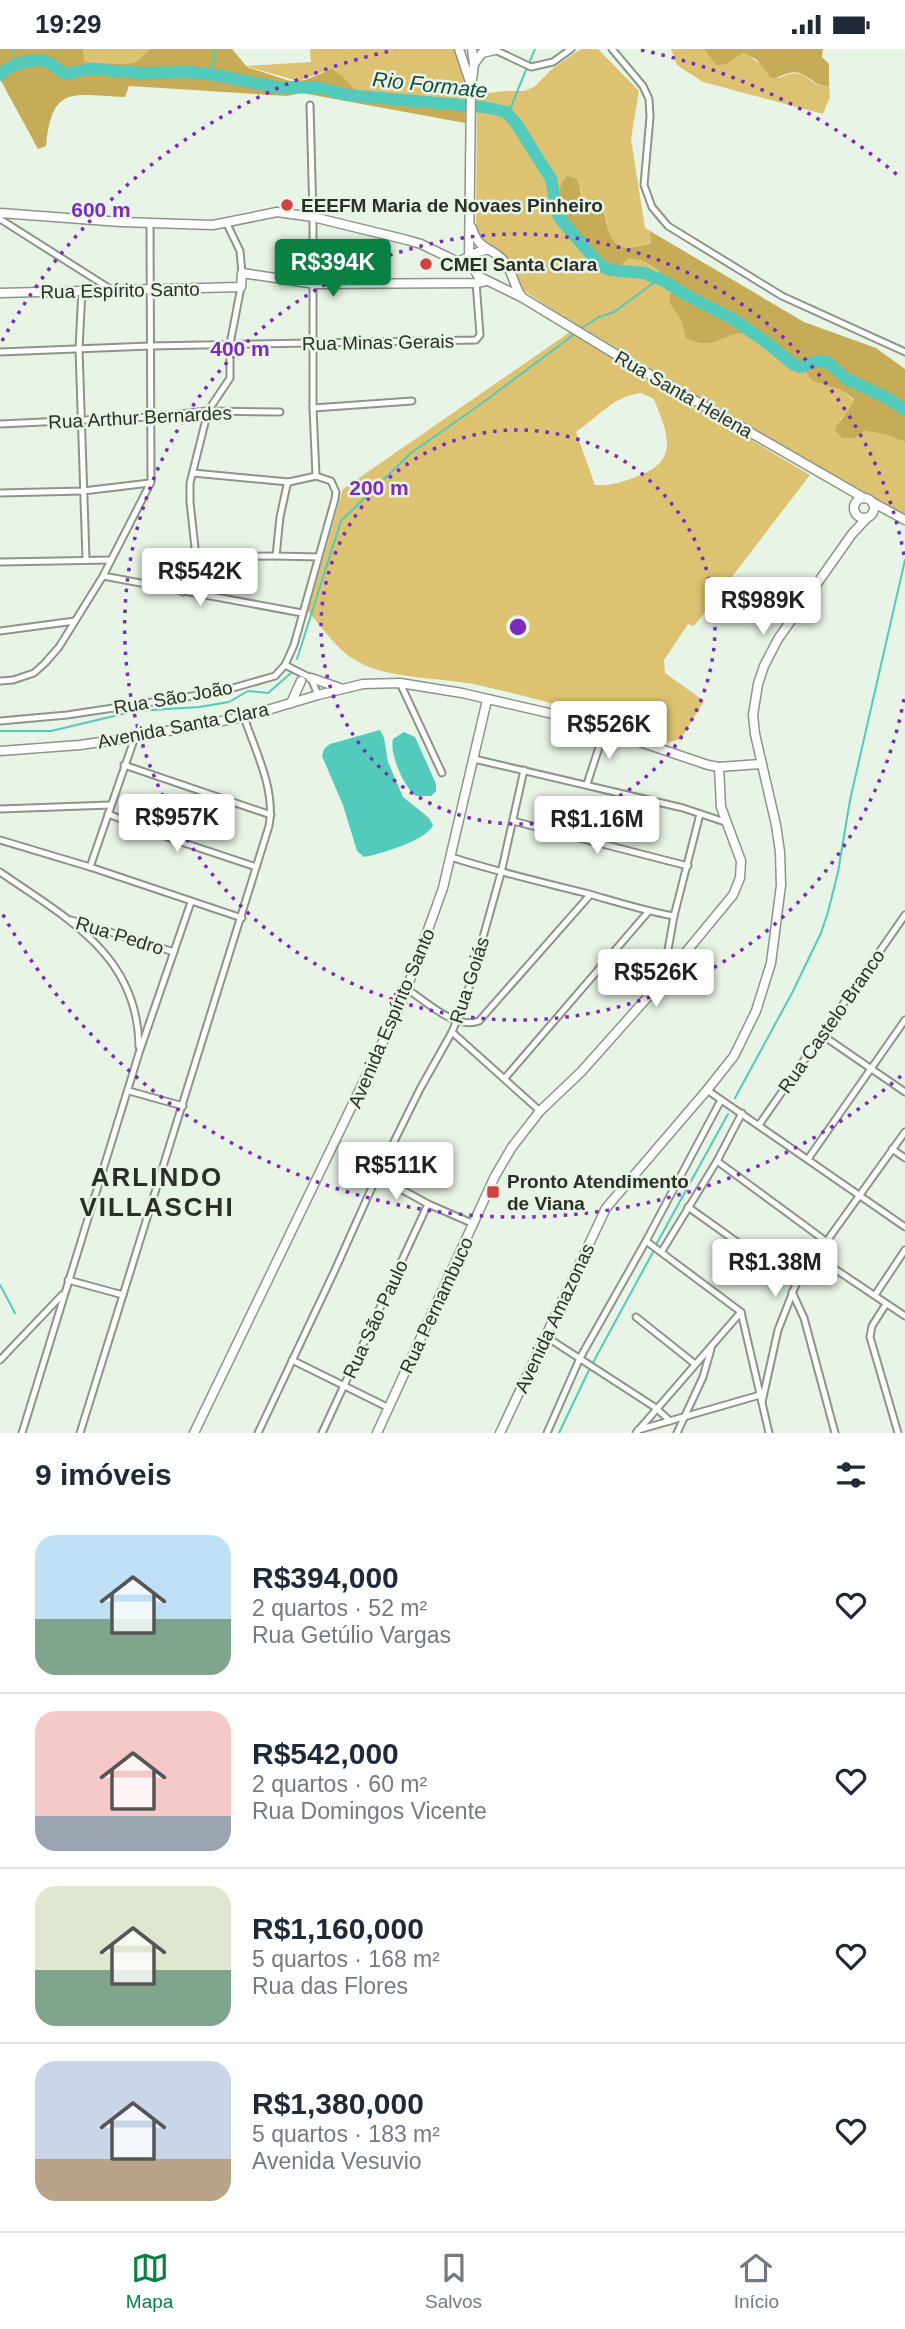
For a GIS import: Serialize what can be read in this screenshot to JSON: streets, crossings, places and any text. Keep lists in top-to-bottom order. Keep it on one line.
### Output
{"streets":{"street":["Rua Espírito Santo","Rua Minas Gerais","Rua Santa Helena","Rua Arthur Bernardes","Rua São João","Avenida Santa Clara","Rua Pedro","Rua Goiás","Avenida Espírito Santo","Rua Castelo Branco","Rua Pernambuco","Avenida Amazonas","Rua São Paulo"]},"crossings":[["Rua Minas Gerais","Rua Santa Helena"],["Rua Santa Helena","Avenida Amazonas"],["Avenida Santa Clara","Avenida Espírito Santo"],["Avenida Santa Clara","Rua Pernambuco"],["Avenida Santa Clara","Avenida Amazonas"]],"districts":["ARLINDO VILLASCHI"],"water":["Rio Formate"],"places":{"other":["EEEFM Maria de Novaes Pinheiro","CMEI Santa Clara"],"transit":["Pronto Atendimento de Viana"]},"page":{"status":"19:29","price":["R$394K","R$542K","R$989K","R$526K","R$957K","R$1.16M","R$526K","R$511K","R$1.38M"],"heading":"9 imóveis","list":[{"name":"R$394,000","note":"2 quartos · 52 m² · Rua Getúlio Vargas"},{"name":"R$542,000","note":"2 quartos · 60 m² · Rua Domingos Vicente"},{"name":"R$1,160,000","note":"5 quartos · 168 m² · Rua das Flores"},{"name":"R$1,380,000","note":"5 quartos · 183 m² · Avenida Vesuvio"}],"tabs":["Mapa","Salvos","Início"]},"rings":["600 m","400 m","200 m"]}
